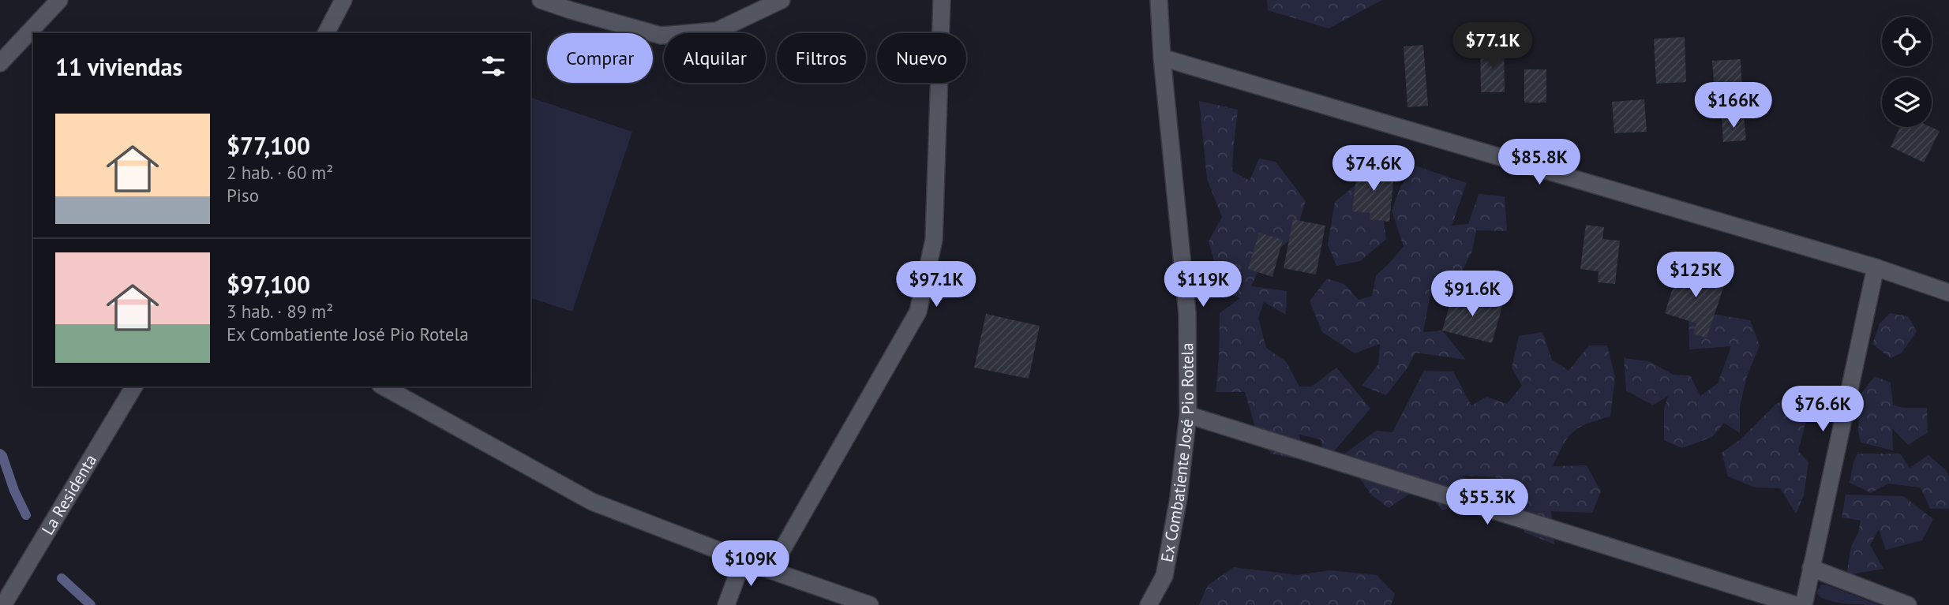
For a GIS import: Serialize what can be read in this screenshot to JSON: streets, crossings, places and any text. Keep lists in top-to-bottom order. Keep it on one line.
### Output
{"streets":{"street":["Ex Combatiente José Pio Rotela","La Residenta"]},"page":{"price":["$77.1K","$166K","$85.8K","$74.6K","$125K","$97.1K","$119K","$91.6K","$76.6K","$55.3K","$109K"],"chip":["Comprar","Alquilar","Filtros","Nuevo"],"heading":"11 viviendas","list":[{"name":"$77,100","note":"2 hab. · 60 m² · Piso"},{"name":"$97,100","note":"3 hab. · 89 m² · Ex Combatiente José Pio Rotela"}]}}
